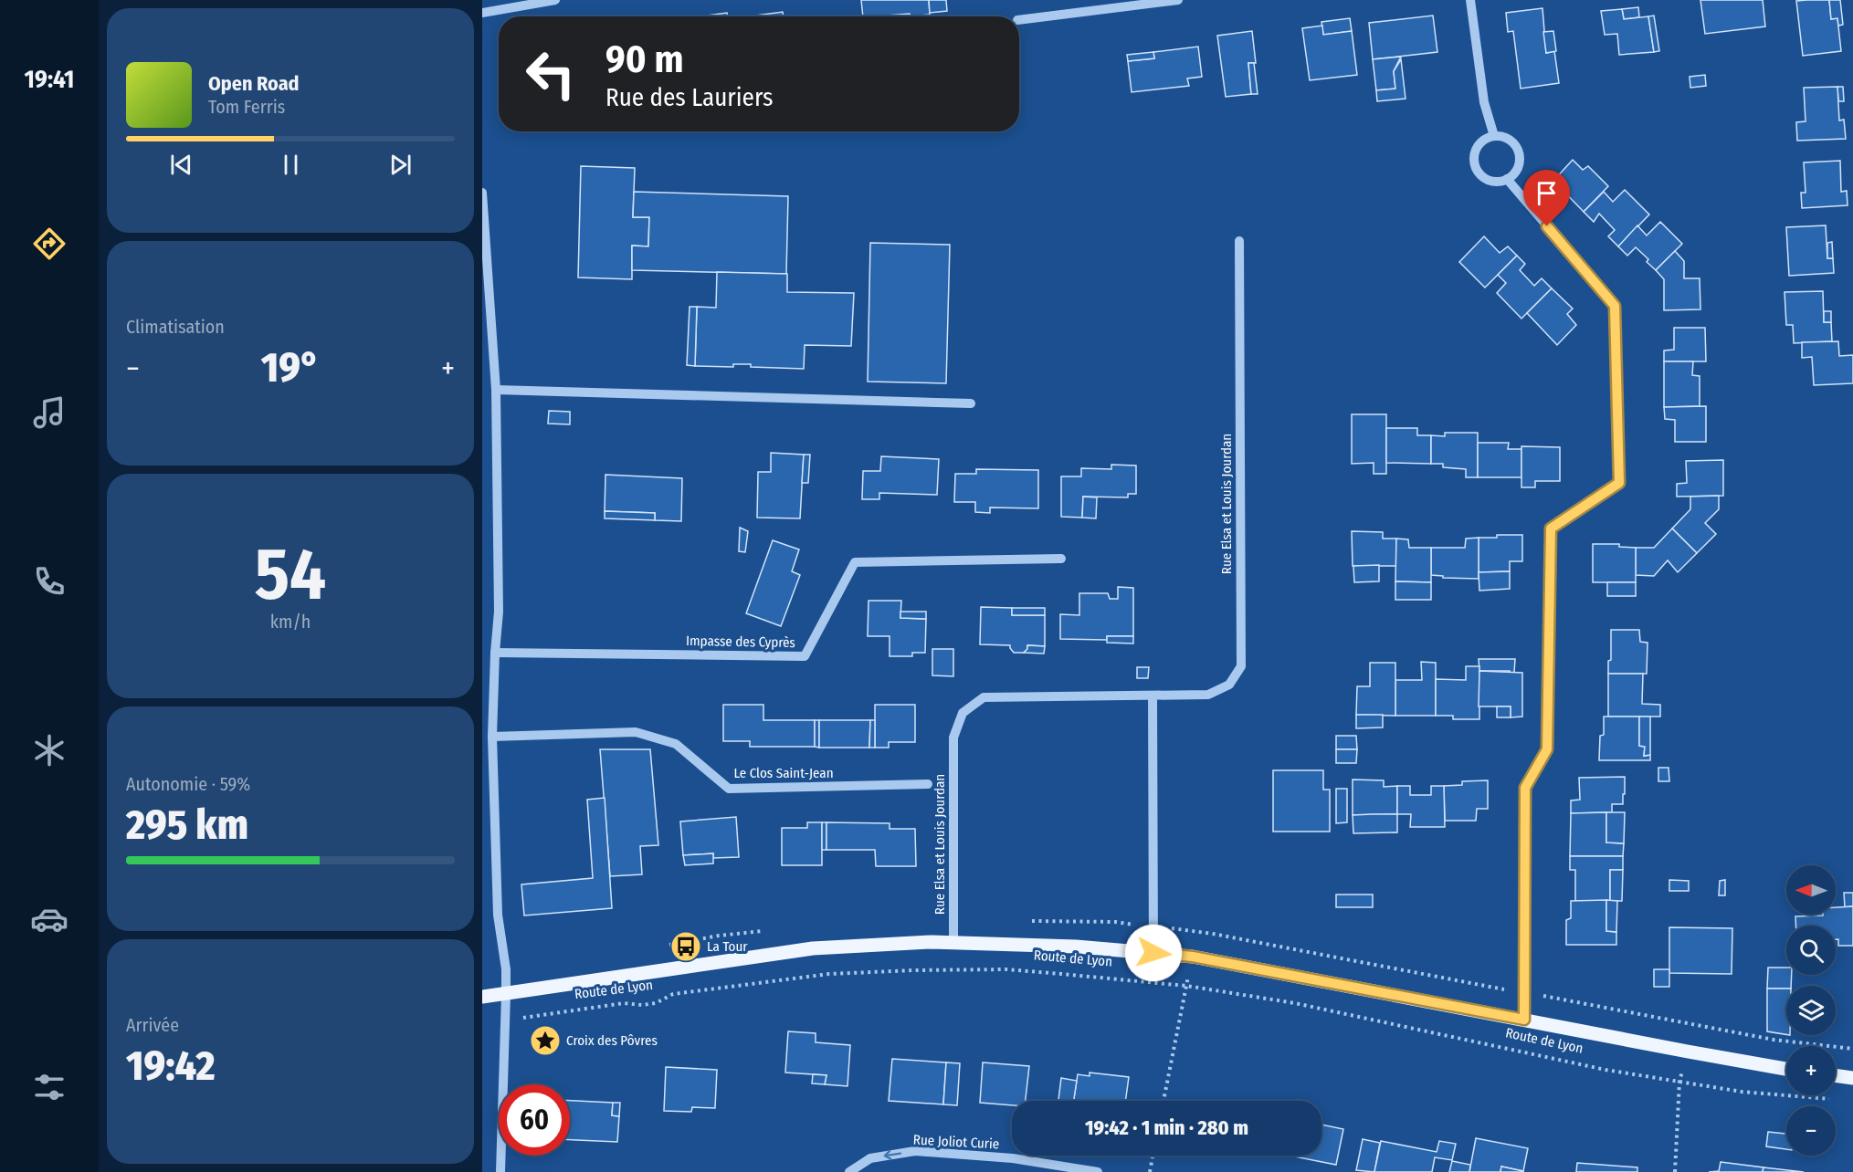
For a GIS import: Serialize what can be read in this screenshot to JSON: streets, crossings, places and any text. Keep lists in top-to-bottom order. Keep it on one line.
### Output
{"streets":{"main road":["Route de Lyon"],"street":["Rue Elsa et Louis Jourdan","Impasse des Cyprès","Le Clos Saint-Jean","Rue Joliot Curie"]},"crossings":[["Rue Elsa et Louis Jourdan","Route de Lyon"]],"one_way":["Rue Joliot Curie"],"places":{"bus stop":["La Tour"],"place":["Croix des Pôvres"]},"north":"left","page":{"tabs":"19:41","turn":["90 m","Rue des Lauriers"],"song":["Open Road","Tom Ferris"],"tile":["Climatisation",["54","km/h"],["Autonomie · 59%","295 km"],["Arrivée","19:42"]],"heat":["−","19°","+"],"map_buttons":["+","−"],"limit":"60","trip":"19:42 · 1 min · 280 m"}}
